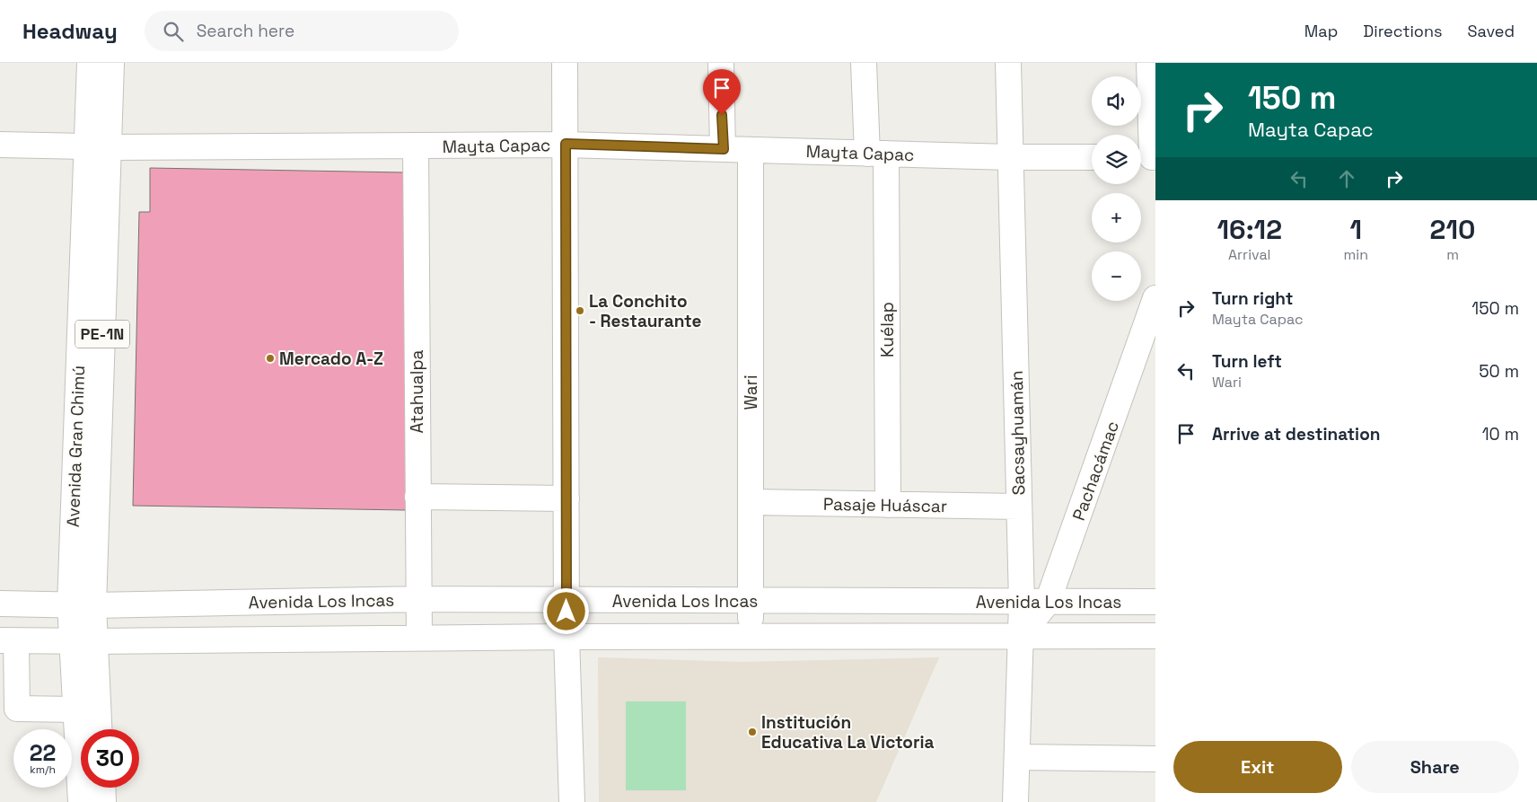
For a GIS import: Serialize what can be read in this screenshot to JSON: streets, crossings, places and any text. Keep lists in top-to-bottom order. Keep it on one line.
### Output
{"streets":{"main road":["Mayta Capac","Kuélap","PE-1N","Atahualpa","Wari","Sacsayhuamán","Avenida Gran Chimú","Pachacámac","Pasaje Huáscar","Avenida Los Incas"]},"crossings":[["Mayta Capac","Kuélap"],["Mayta Capac","Atahualpa"],["Mayta Capac","Wari"],["Mayta Capac","Sacsayhuamán"],["Mayta Capac","Avenida Gran Chimú"],["Kuélap","Pasaje Huáscar"],["Atahualpa","Avenida Los Incas"],["Wari","Pasaje Huáscar"],["Wari","Avenida Los Incas"],["Sacsayhuamán","Pachacámac"],["Sacsayhuamán","Pasaje Huáscar"],["Sacsayhuamán","Avenida Los Incas"],["Avenida Gran Chimú","Avenida Los Incas"],["Pachacámac","Avenida Los Incas"]],"places":["La Conchito - Restaurante","Mercado A-Z","Institución Educativa La Victoria"],"page":{"header":"Headway","search":"Search here","nav":["Map","Directions","Saved"],"turn":["150 m","Mayta Capac"],"map_buttons":["+","−"],"eta":["16:12","Arrival","1","min","210","m"],"list":[{"name":"Turn right","note":"Mayta Capac","value":"150 m"},{"name":"Turn left","note":"Wari","value":"50 m"},{"name":"Arrive at destination","value":"10 m"}],"speed":"22 km/h","limit":"30","buttons":["Exit","Share"]}}
